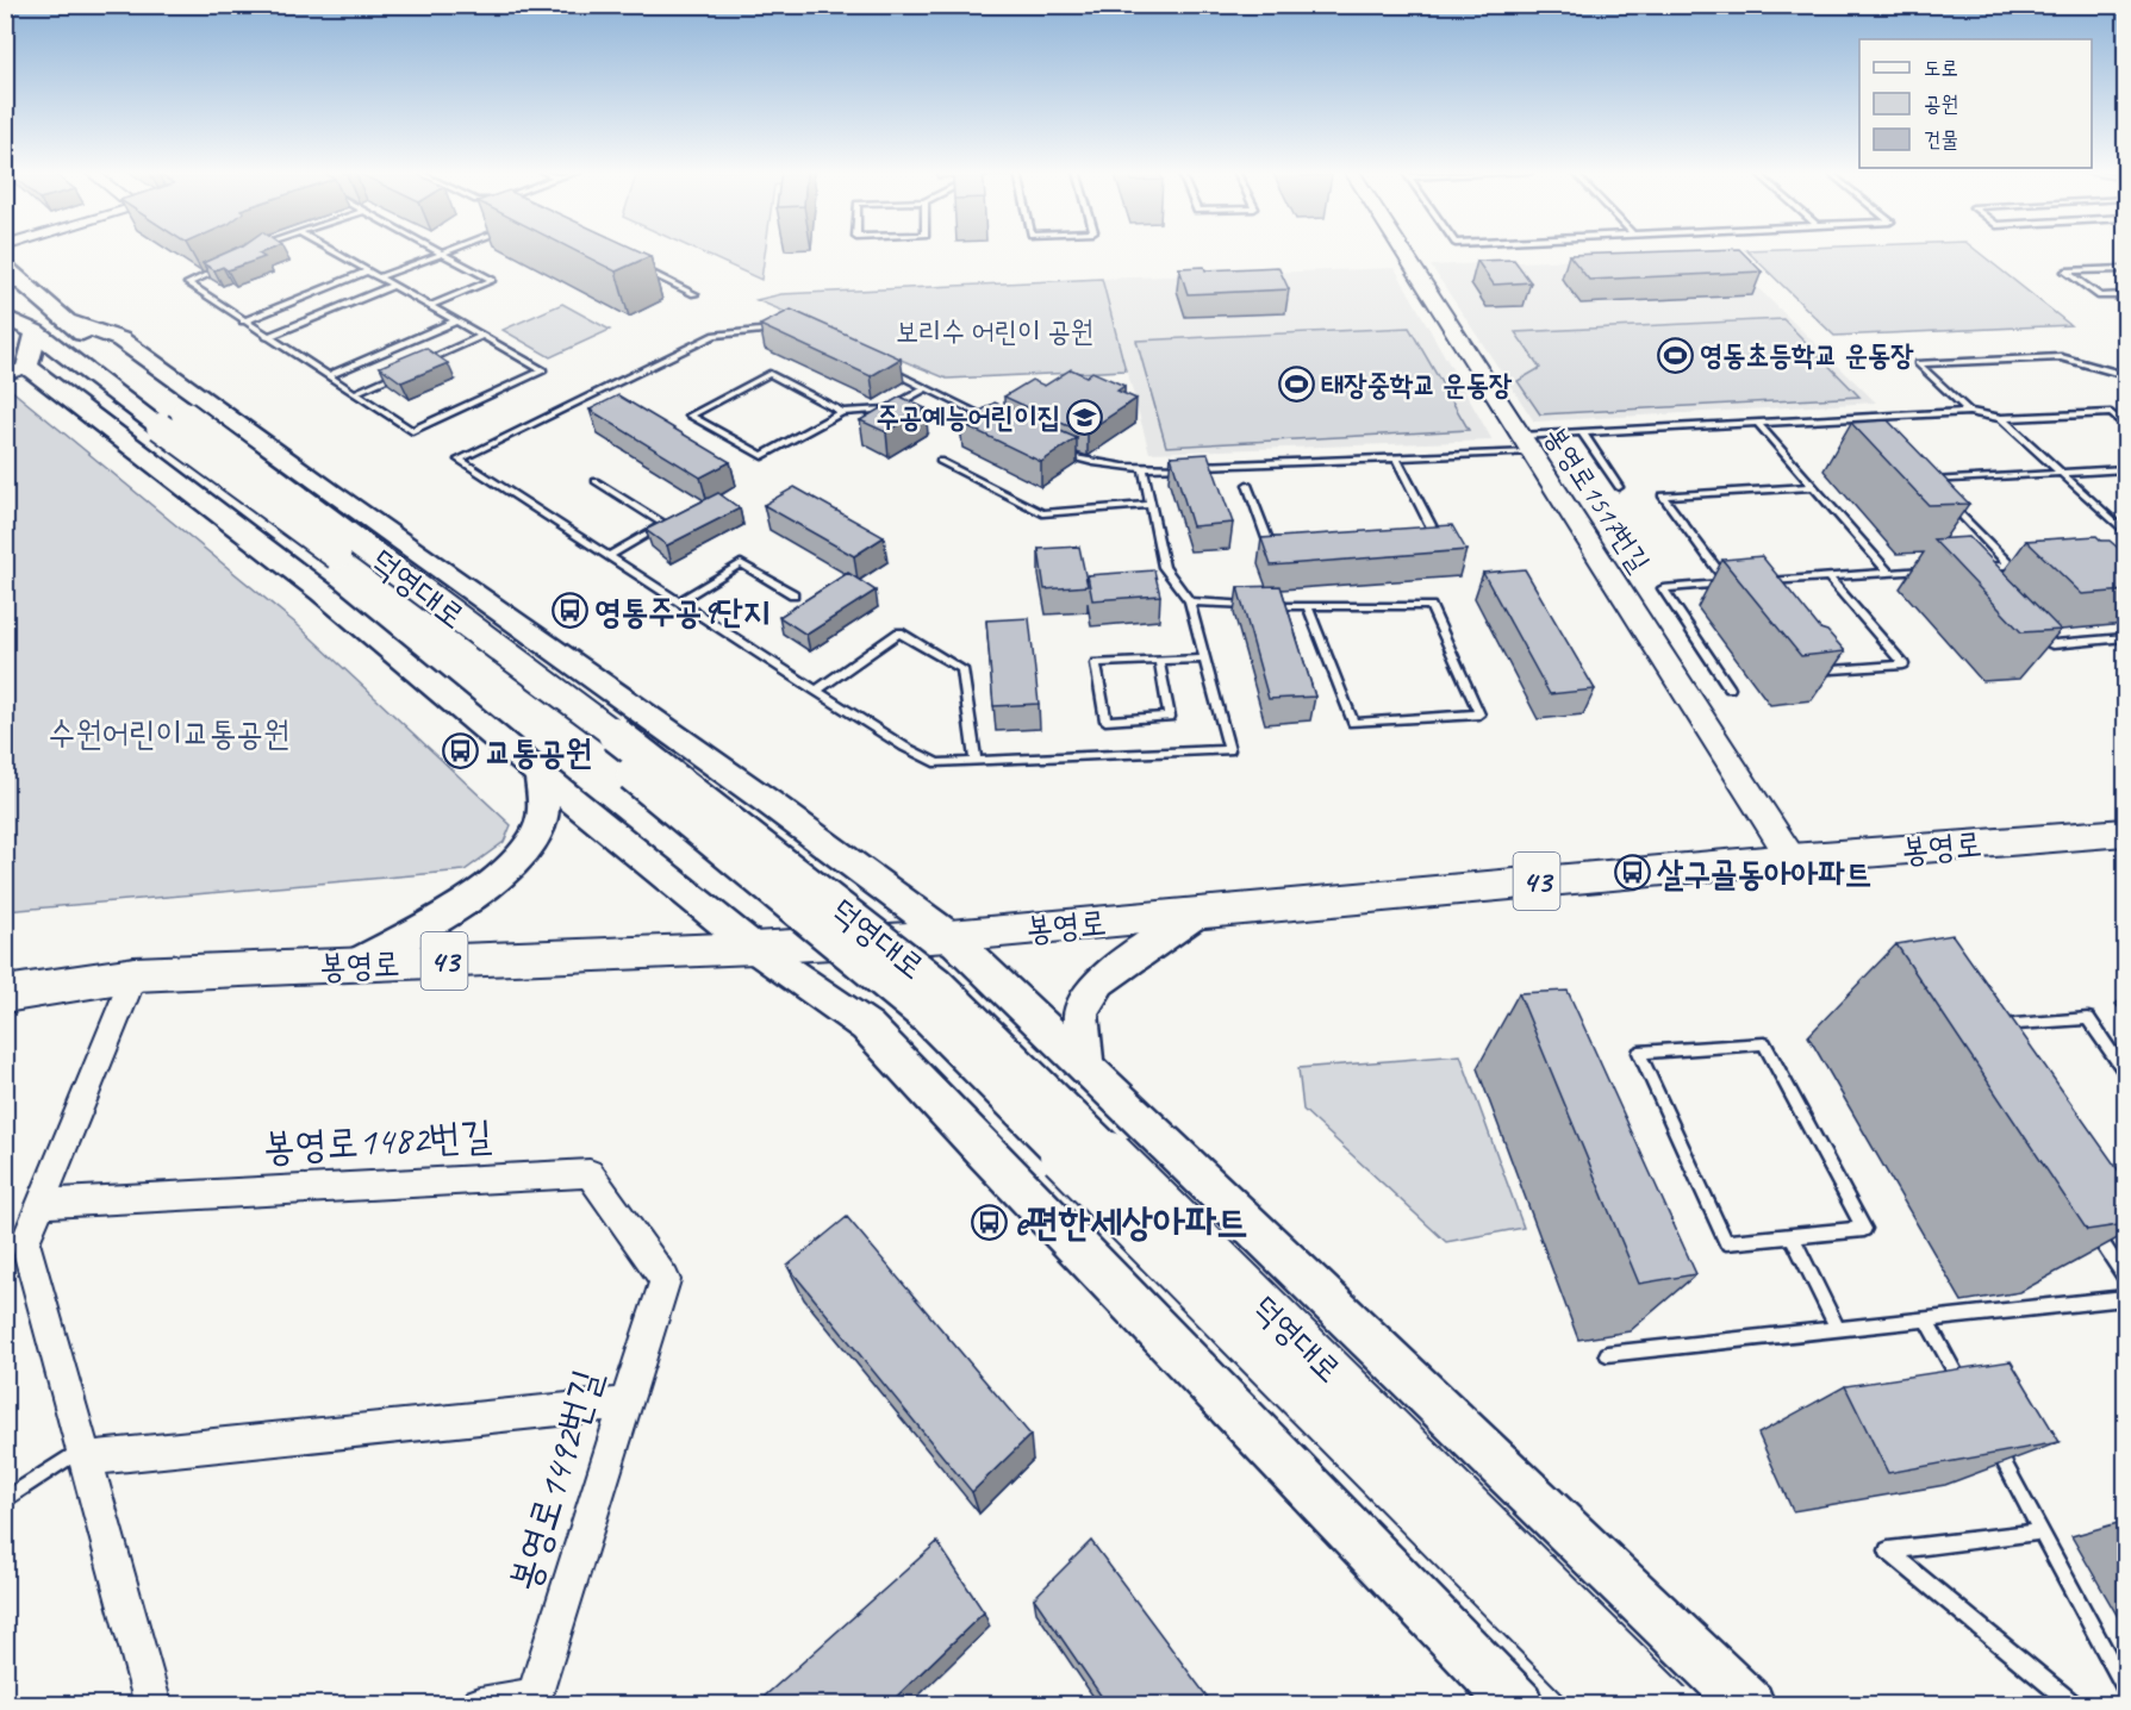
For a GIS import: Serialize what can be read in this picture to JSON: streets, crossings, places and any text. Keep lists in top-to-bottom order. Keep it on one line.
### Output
{"streets":{"highway":["봉영로","43"],"main road":["덕영대로"],"street":["봉영로1517번길","봉영로1482번길","봉영로1492번길"]},"crossings":[["봉영로1517번길","봉영로"],["봉영로1482번길","봉영로1492번길"]],"parks":["보리수 어린이 공원","수원어린이교통공원"],"places":{"sports":["영동초등학교 운동장","태장중학교 운동장"],"school or university":["주공예능어린이집"],"bus stop":["영통주공9단지","교통공원","살구골동아아파트","e편한세상아파트"]},"legend":["도로","공원","건물"]}
